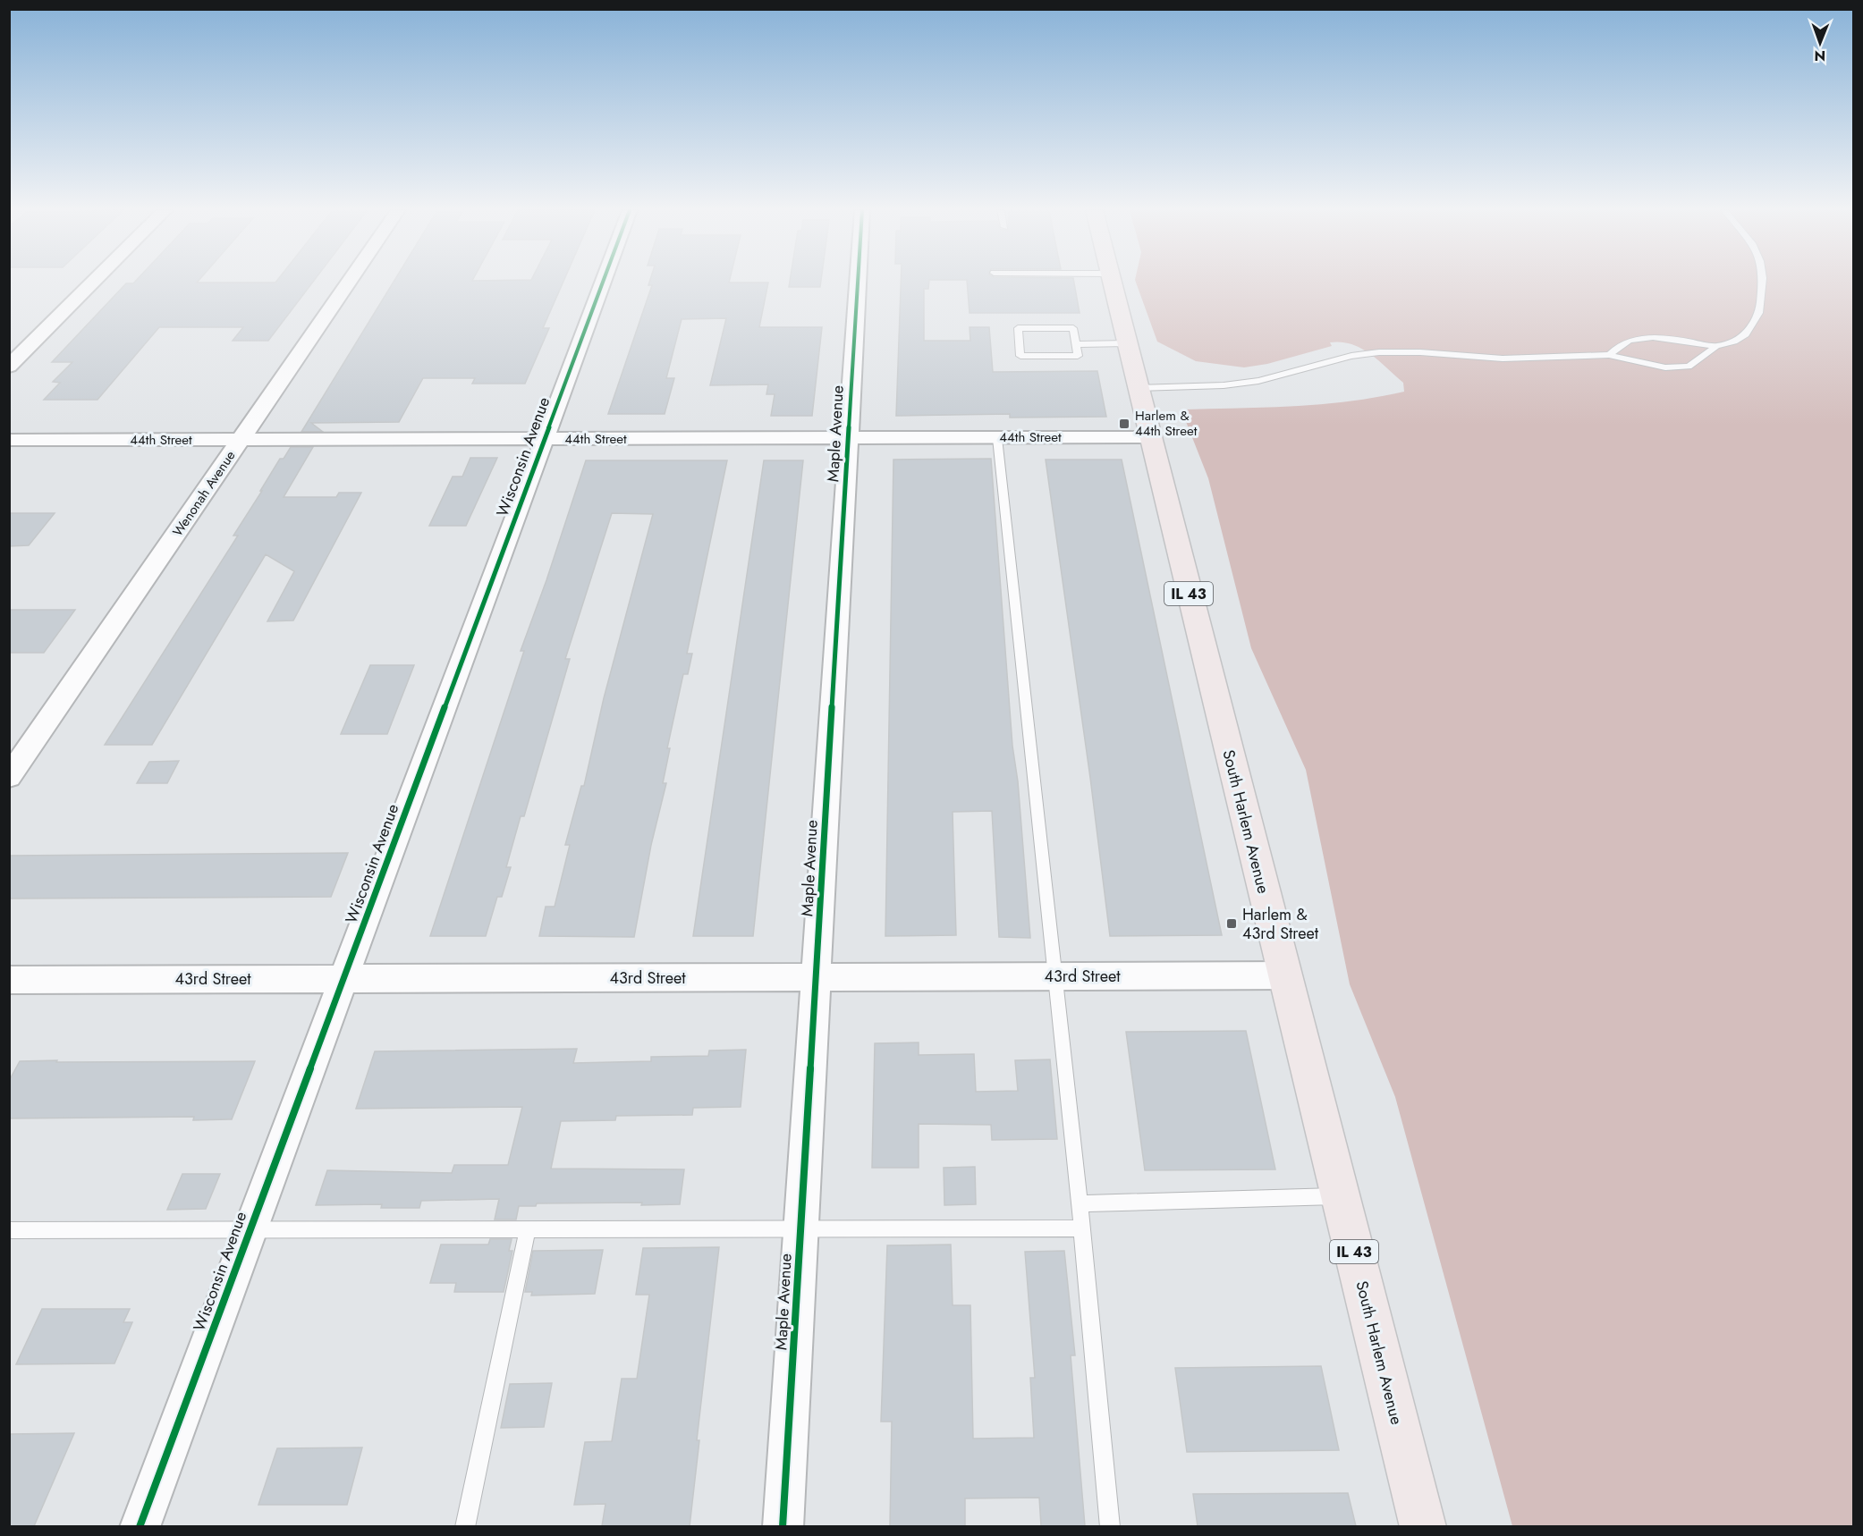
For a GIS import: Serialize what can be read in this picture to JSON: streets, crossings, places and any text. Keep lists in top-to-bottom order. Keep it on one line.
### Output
{"streets":{"main road":["IL 43","South Harlem Avenue"],"street":["Maple Avenue","44th Street","Wisconsin Avenue","Wenonah Avenue","43rd Street"]},"crossings":[["Maple Avenue","44th Street"],["Maple Avenue","43rd Street"],["44th Street","Wisconsin Avenue"],["44th Street","Wenonah Avenue"],["44th Street","South Harlem Avenue"],["Wisconsin Avenue","43rd Street"],["South Harlem Avenue","43rd Street"]],"places":{"transit":["Harlem & 44th Street","Harlem & 43rd Street"]},"north":"bottom"}
